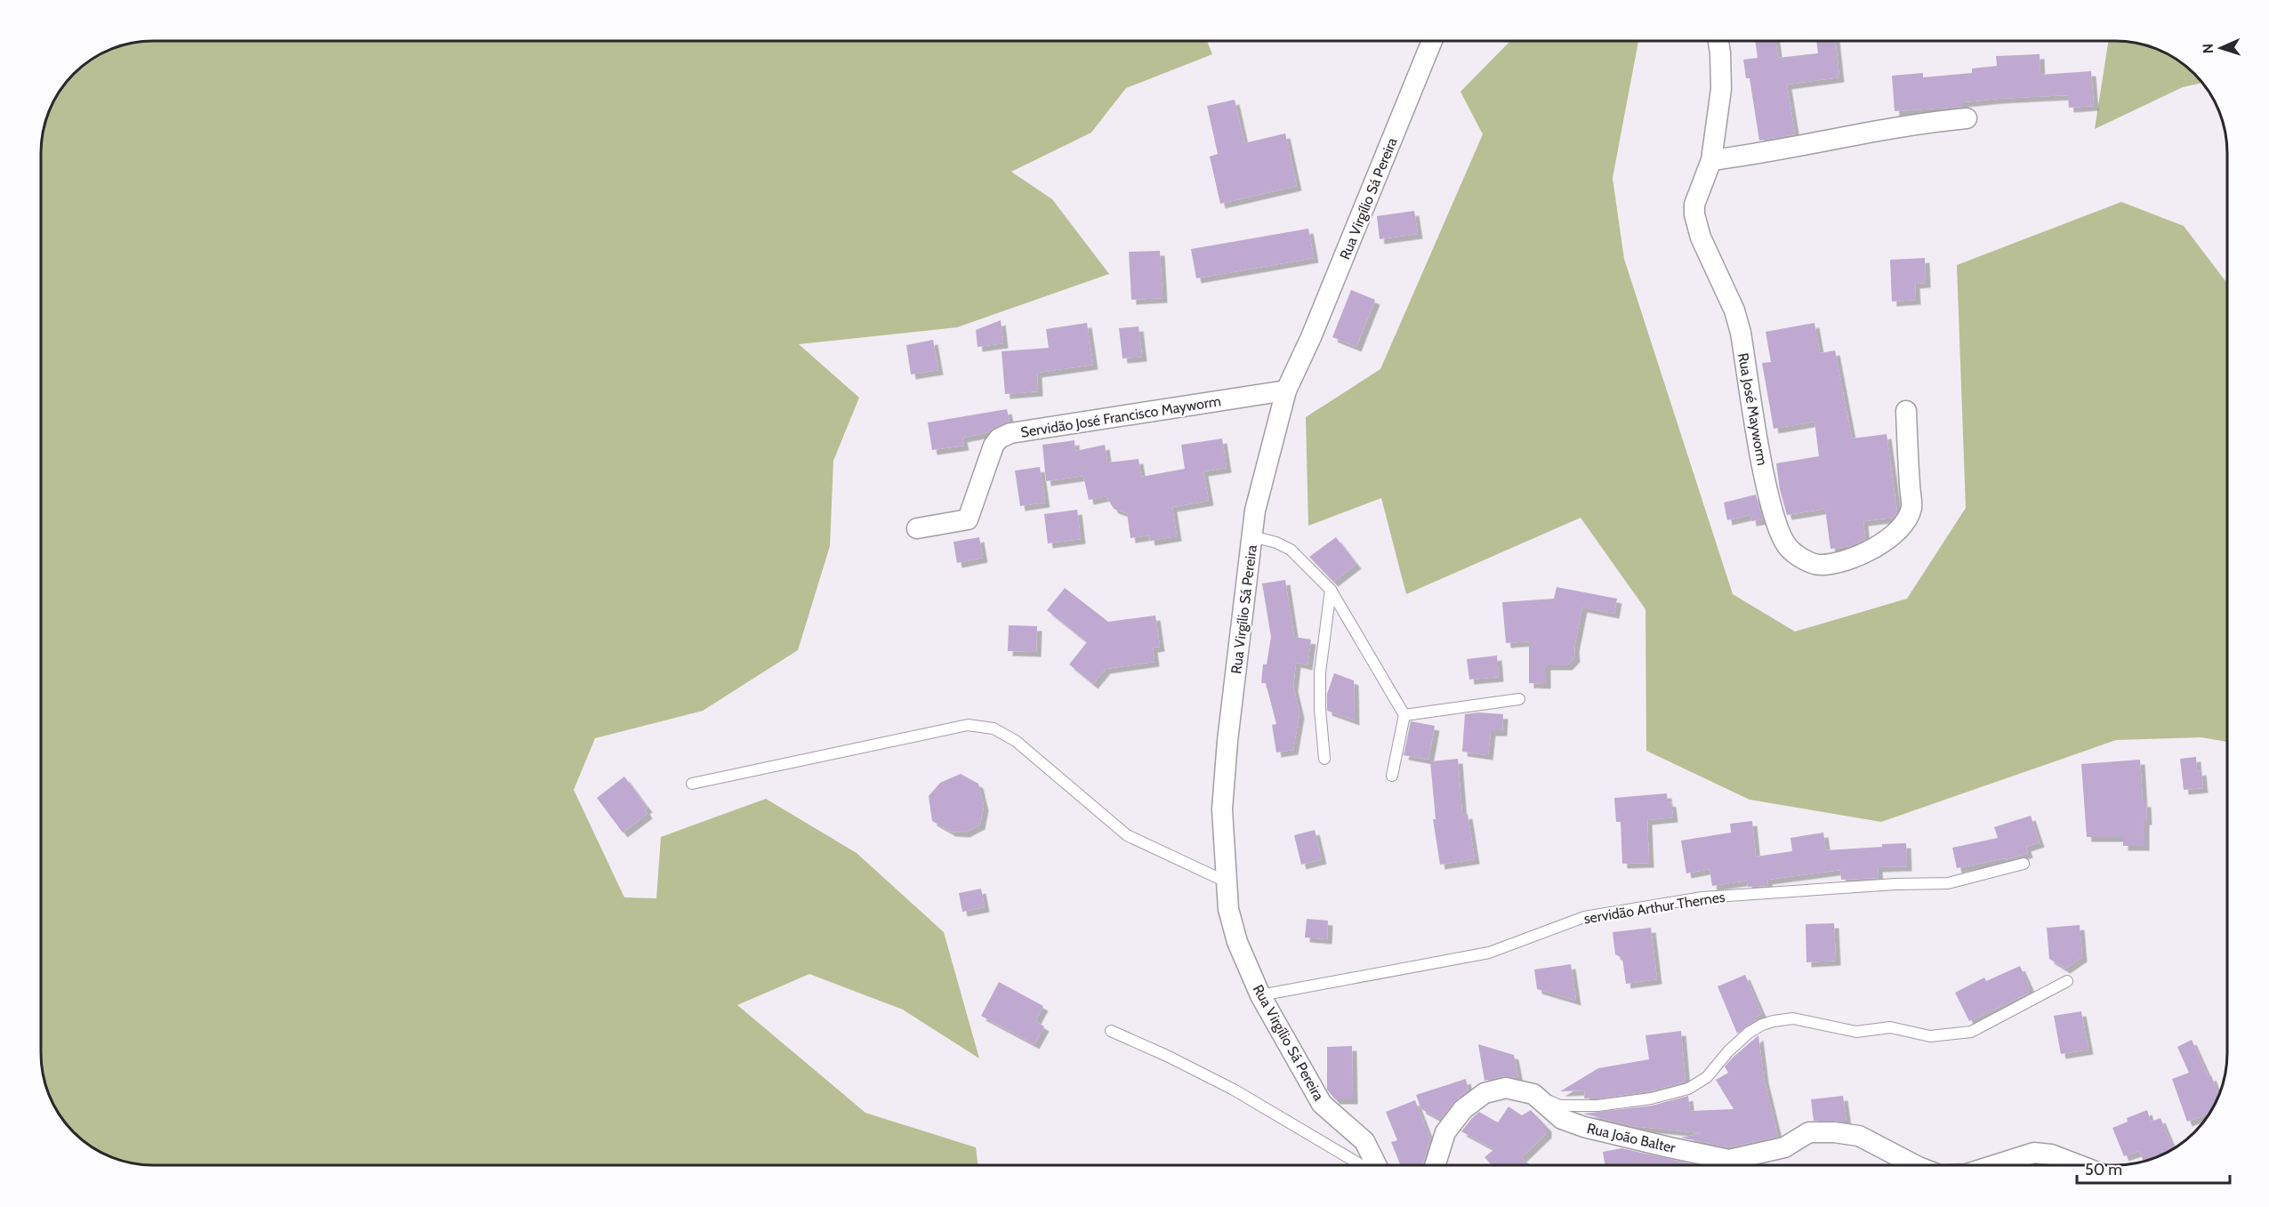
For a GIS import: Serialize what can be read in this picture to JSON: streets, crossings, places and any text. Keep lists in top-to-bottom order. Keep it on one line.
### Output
{"streets":{"street":["Rua Virgílio Sá Pereira","Rua José Mayworm","Servidão José Francisco Mayworm","Rua João Balter"],"lane":["servidão Arthur Thernes"]},"crossings":[["Rua Virgílio Sá Pereira","Servidão José Francisco Mayworm"],["Rua Virgílio Sá Pereira","servidão Arthur Thernes"]],"scale_bar":"50 m","north":"left"}
